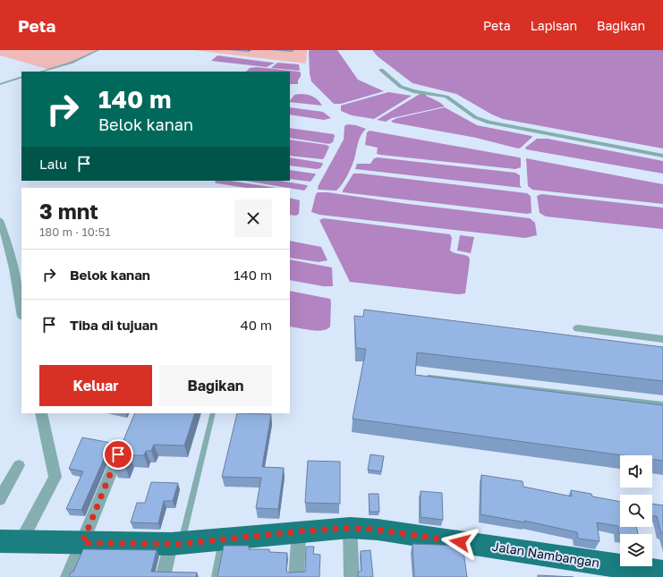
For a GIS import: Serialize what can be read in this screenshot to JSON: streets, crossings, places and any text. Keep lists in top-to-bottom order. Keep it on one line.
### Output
{"streets":{"main road":["Jalan Nambangan"]},"page":{"header":"Peta","nav":["Peta","Lapisan","Bagikan"],"turn":["140 m","Belok kanan"],"then":"Lalu","heading":["3 mnt","180 m · 10:51"],"list":[{"name":"Belok kanan","value":"140 m"},{"name":"Tiba di tujuan","value":"40 m"}],"buttons":["Keluar","Bagikan"]}}
